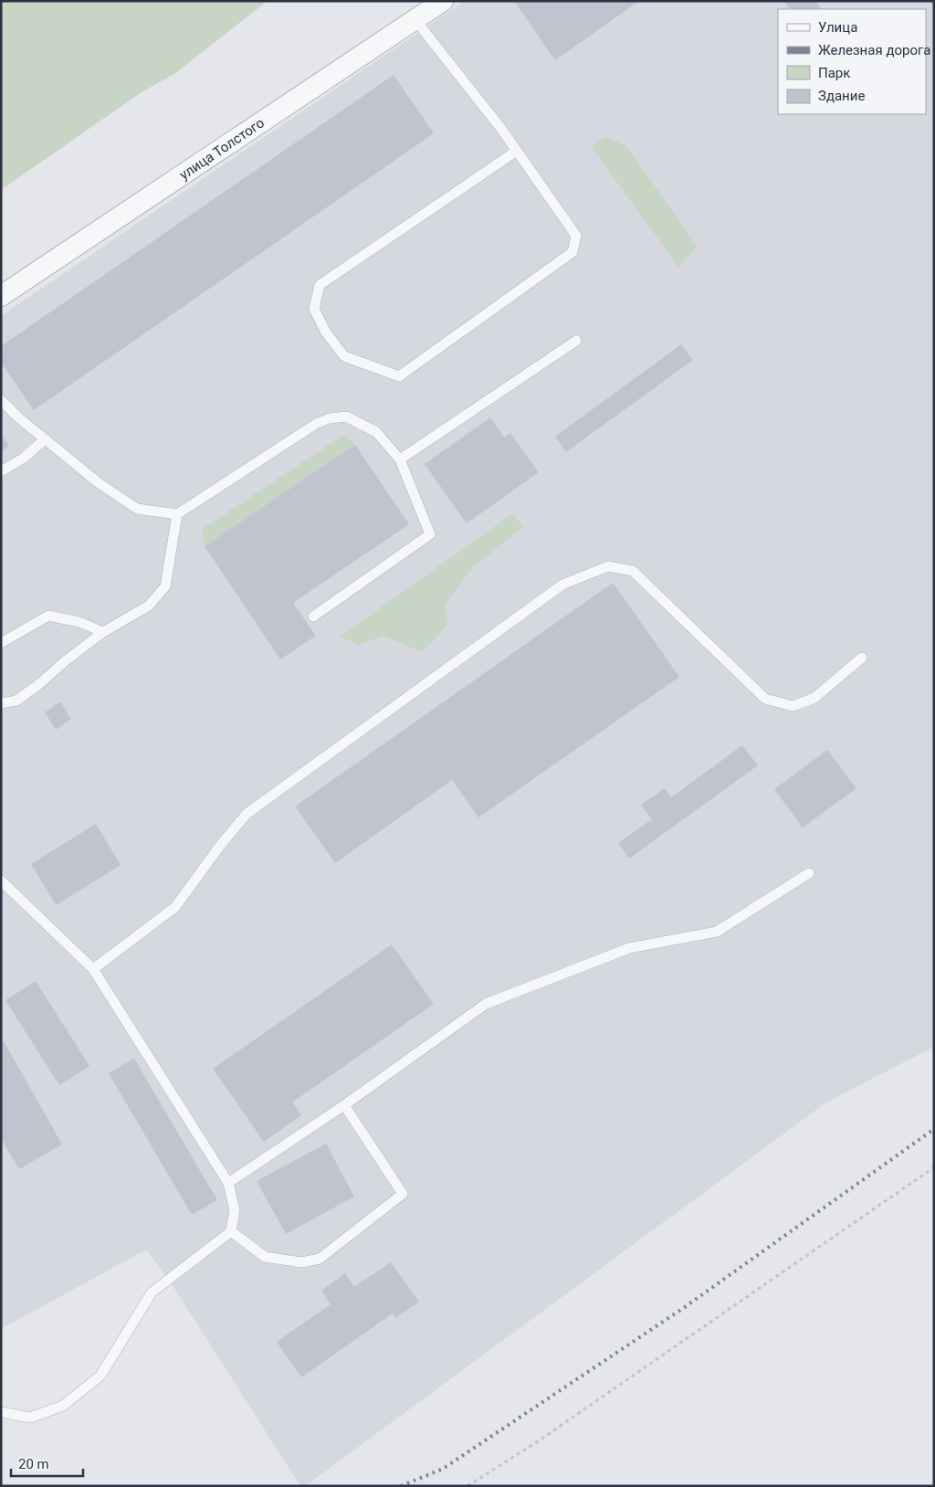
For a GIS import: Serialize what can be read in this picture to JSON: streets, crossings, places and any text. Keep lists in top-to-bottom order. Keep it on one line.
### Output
{"streets":{"street":["улица Толстого"]},"legend":["Улица","Железная дорога","Парк","Здание"],"scale_bar":"20 m"}
